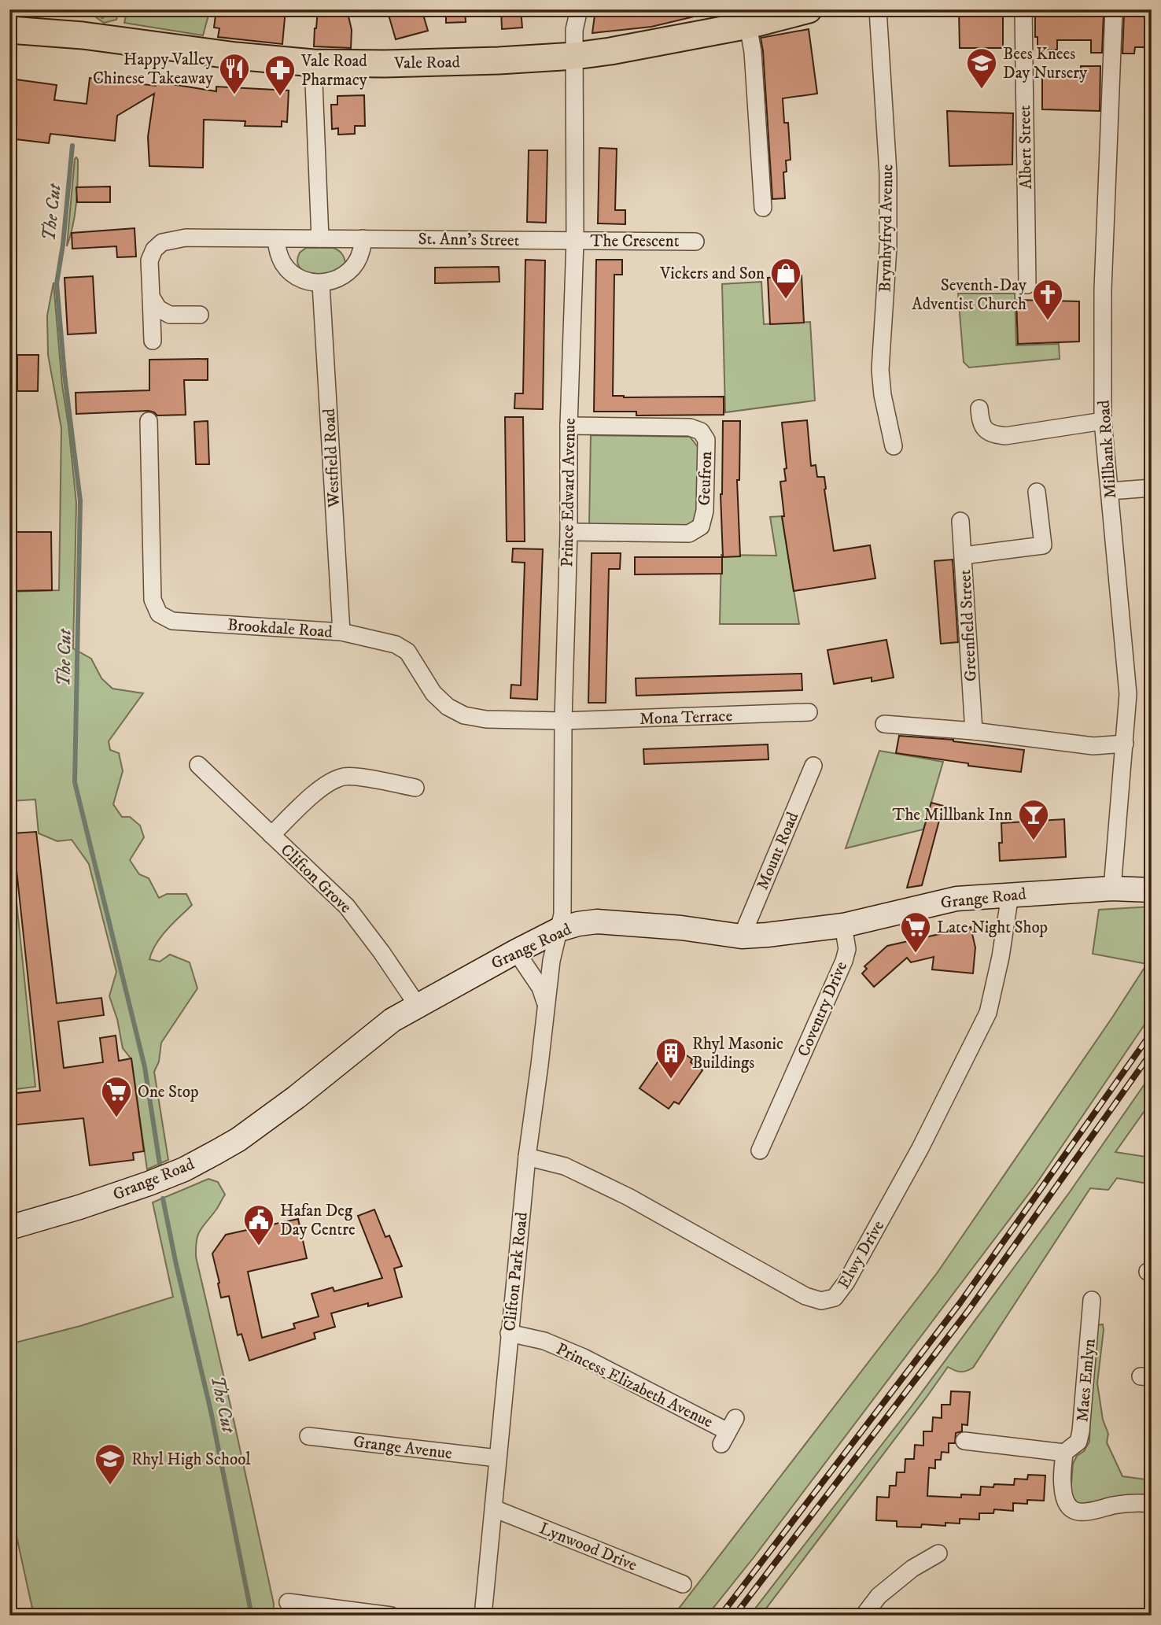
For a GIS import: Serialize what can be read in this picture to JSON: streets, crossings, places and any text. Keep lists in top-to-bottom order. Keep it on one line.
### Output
{"streets":{"main road":["Vale Road","Grange Road"],"street":["Albert Street","Brynhyfryd Avenue","St. Ann's Street","The Crescent","Millbank Road","Westfield Road","Geufron","Prince Edward Avenue","Greenfield Street","Brookdale Road","Mona Terrace","Mount Road","Clifton Grove","Coventry Drive","Elwy Drive","Clifton Park Road","Maes Emlyn","Princess Elizabeth Avenue","Grange Avenue","Lynwood Drive"]},"crossings":[["Vale Road","Prince Edward Avenue"],["St. Ann's Street","The Crescent"],["St. Ann's Street","Prince Edward Avenue"],["The Crescent","Prince Edward Avenue"],["Millbank Road","Grange Road"],["Westfield Road","Brookdale Road"],["Geufron","Prince Edward Avenue"],["Prince Edward Avenue","Brookdale Road"],["Prince Edward Avenue","Mona Terrace"],["Prince Edward Avenue","Grange Road"],["Prince Edward Avenue","Clifton Park Road"],["Brookdale Road","Mona Terrace"],["Mount Road","Grange Road"],["Clifton Grove","Grange Road"],["Grange Road","Coventry Drive"],["Grange Road","Elwy Drive"],["Grange Road","Clifton Park Road"],["Elwy Drive","Clifton Park Road"],["Clifton Park Road","Princess Elizabeth Avenue"],["Clifton Park Road","Grange Avenue"],["Clifton Park Road","Lynwood Drive"]],"water":["The Cut"],"places":{"school or university":["Bees Knees Day Nursery","Rhyl High School"],"restaurant":["Happy Valley Chinese Takeaway"],"pharmacy":["Vale Road Pharmacy"],"shop":["Vickers and Son"],"church":["Seventh-Day Adventist Church"],"bar":["The Millbank Inn"],"supermarket":["Late Night Shop","One Stop"],"building":["Rhyl Masonic Buildings"],"public building":["Hafan Deg Day Centre"]}}
